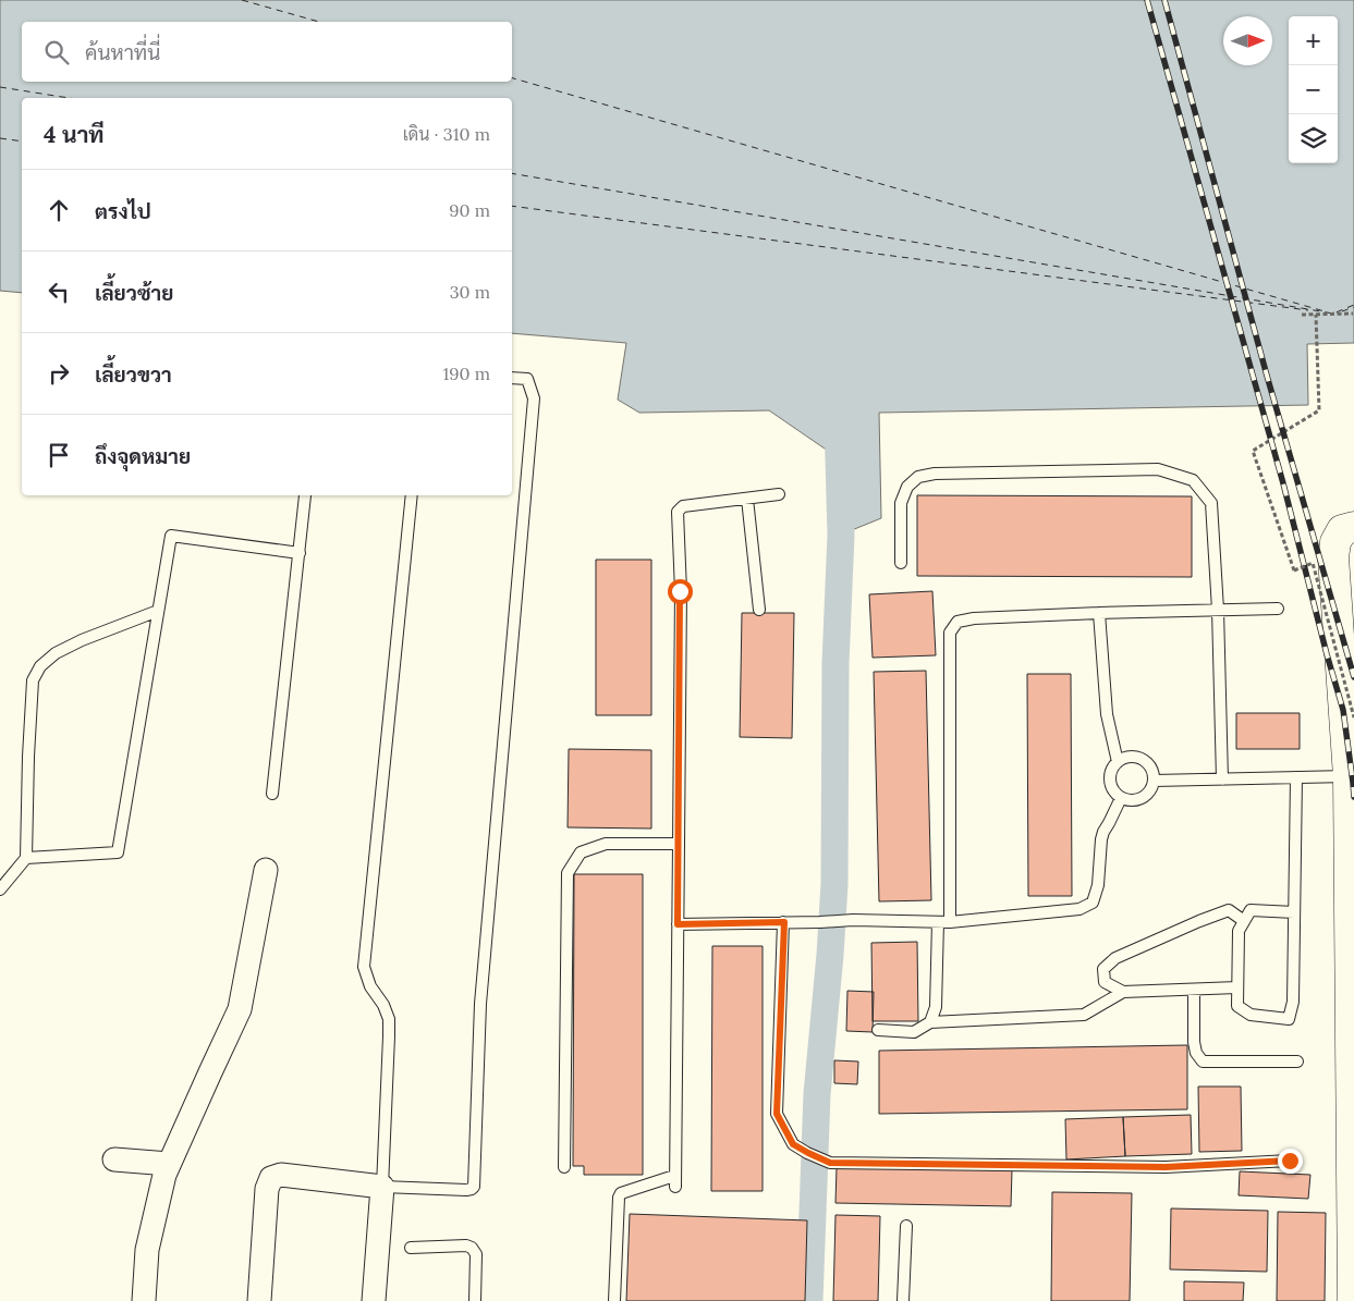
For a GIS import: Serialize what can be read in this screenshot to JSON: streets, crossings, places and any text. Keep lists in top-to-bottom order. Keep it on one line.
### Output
{"north":"right","page":{"map_buttons":["+","−"],"search":"ค้นหาที่นี่","heading":["4 นาที","เดิน · 310 m"],"list":[["ตรงไป","90 m"],["เลี้ยวซ้าย","30 m"],["เลี้ยวขวา","190 m"],"ถึงจุดหมาย"]}}
